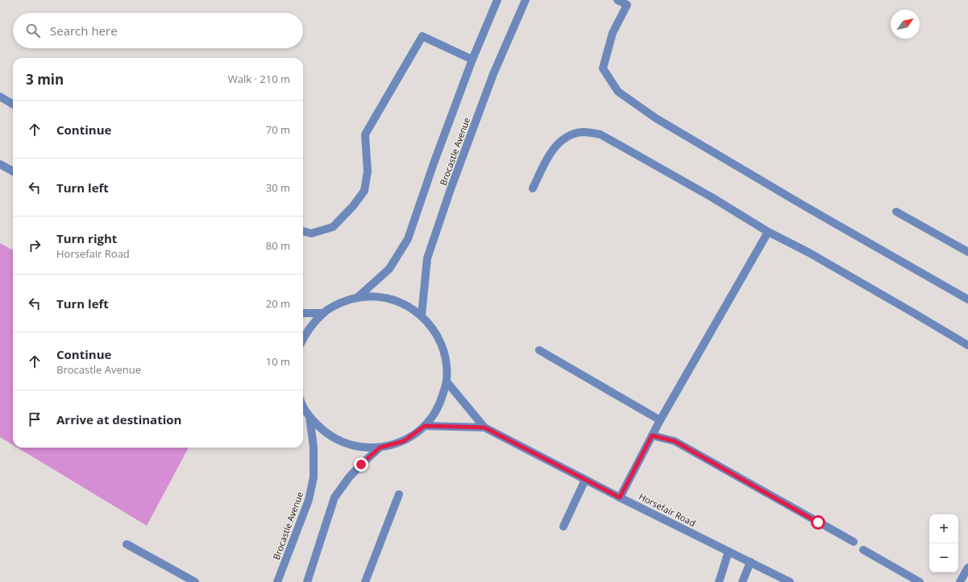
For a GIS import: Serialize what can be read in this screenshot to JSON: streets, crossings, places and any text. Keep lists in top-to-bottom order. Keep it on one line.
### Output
{"streets":{"street":["Brocastle Avenue","Horsefair Road"]},"north":"top right","page":{"search":"Search here","heading":["3 min","Walk · 210 m"],"list":[["Continue","70 m"],["Turn left","30 m"],["Turn right","Horsefair Road","80 m"],["Turn left","20 m"],["Continue","Brocastle Avenue","10 m"],"Arrive at destination"],"map_buttons":["+","−"]}}
